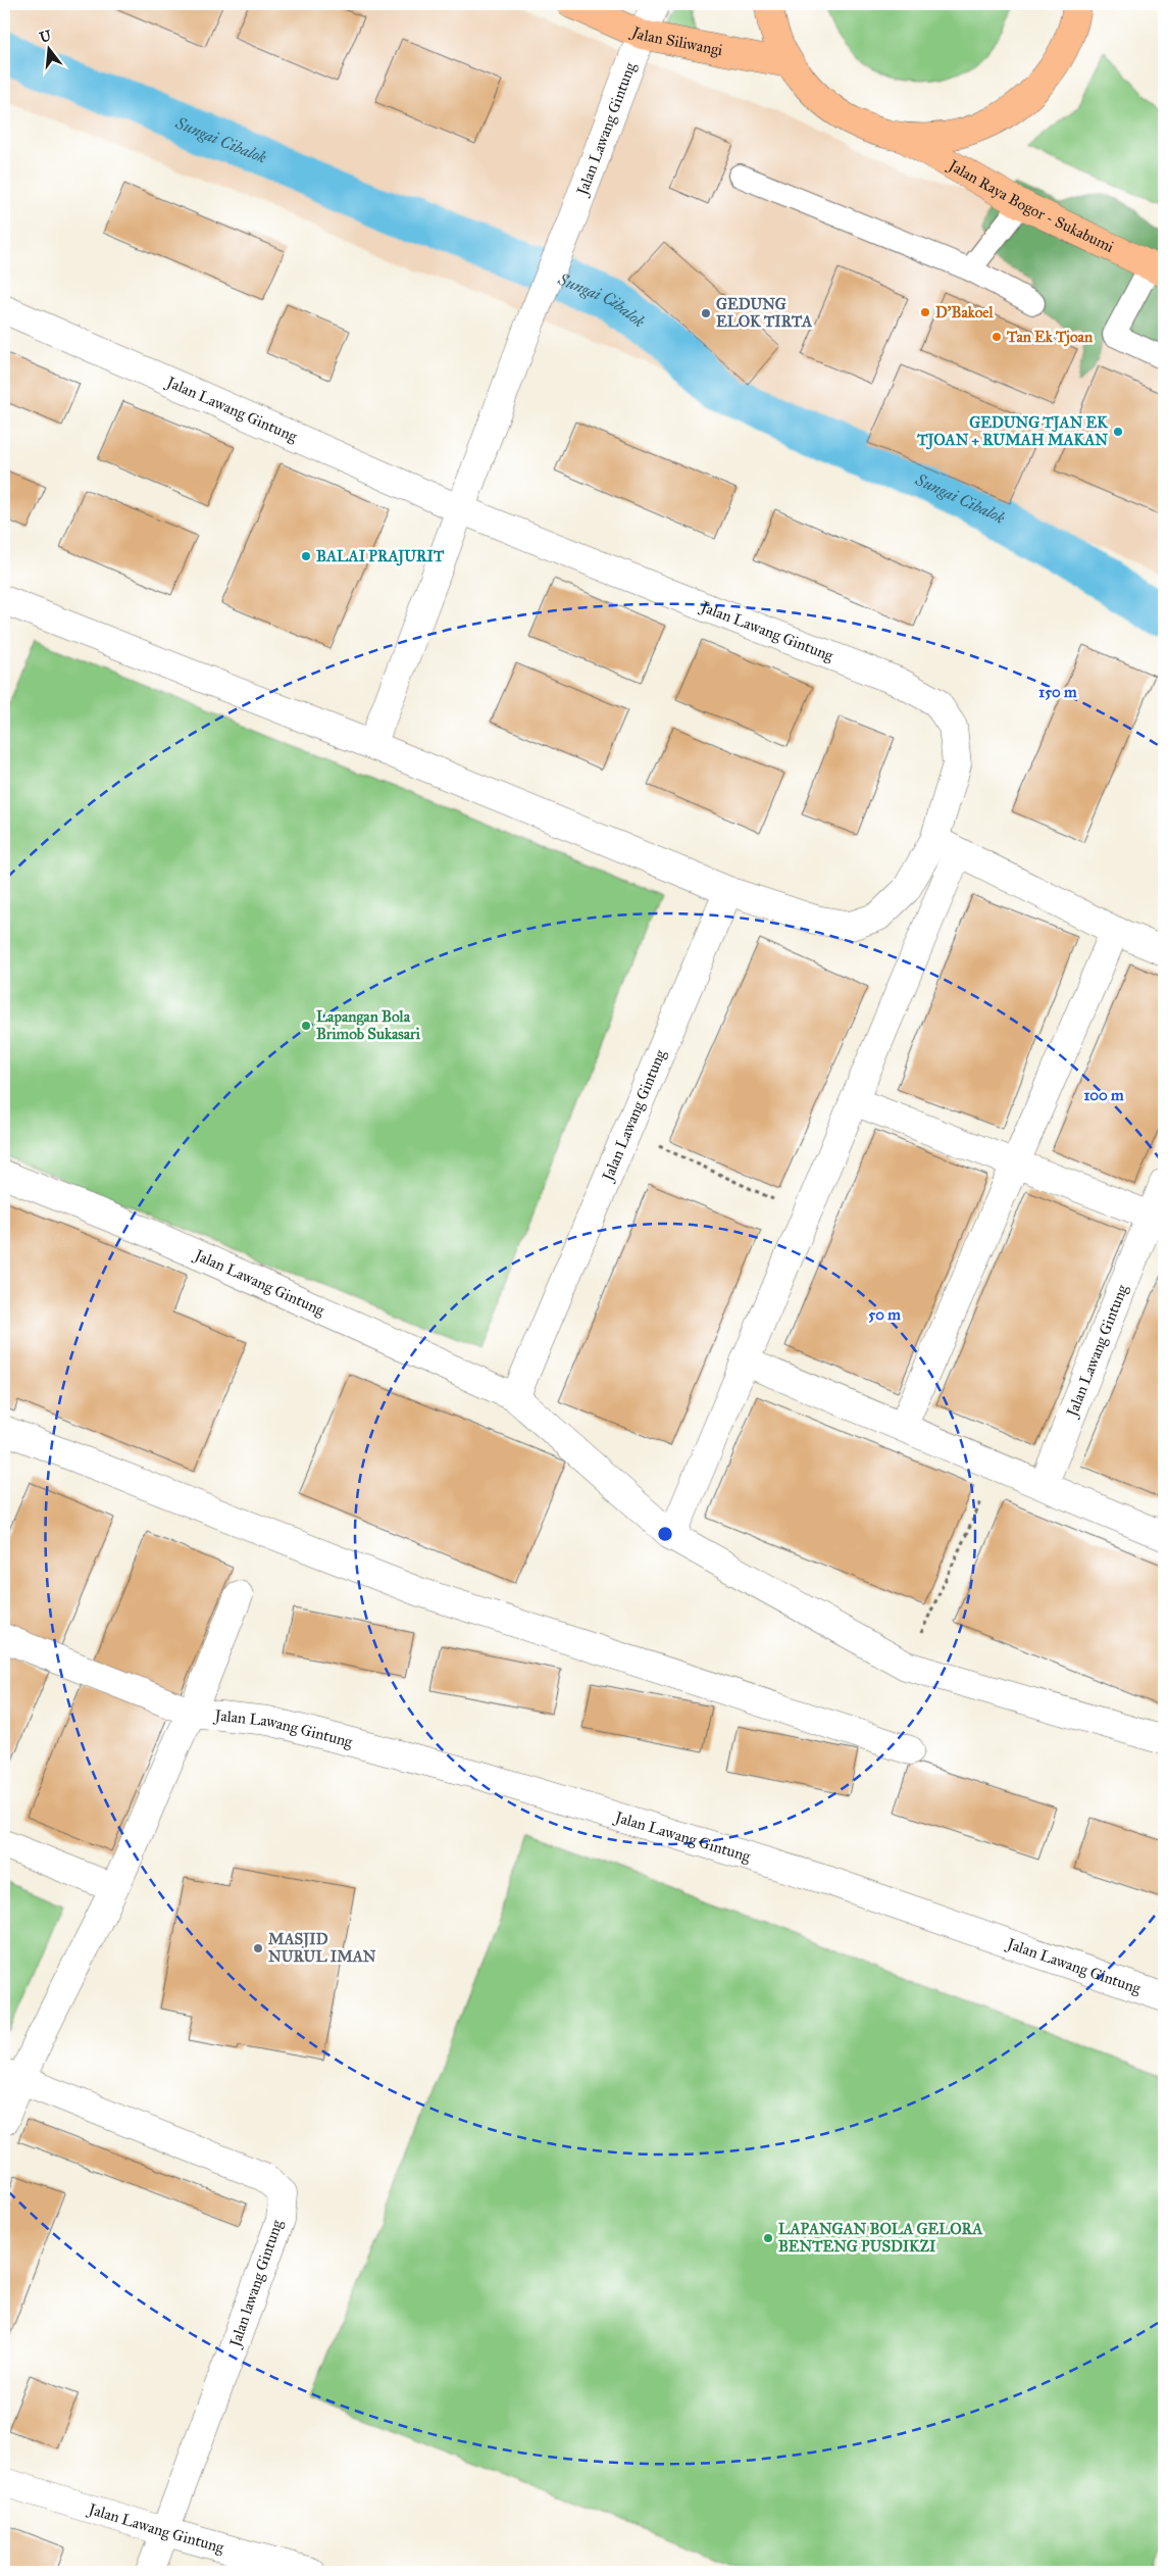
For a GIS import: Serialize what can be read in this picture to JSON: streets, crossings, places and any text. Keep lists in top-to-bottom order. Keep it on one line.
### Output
{"streets":{"main road":["Jalan Siliwangi","Jalan Raya Bogor - Sukabumi"],"street":["Jalan Lawang Gintung","Jalan lawang Gintung"]},"crossings":[["Jalan Siliwangi","Jalan Lawang Gintung"],["Jalan Lawang Gintung","Jalan lawang Gintung"]],"water":["Sungai Cibalok"],"places":["D'Bakoel","GEDUNG ELOK TIRTA","Tan Ek Tjoan","GEDUNG TJAN EK TJOAN + RUMAH MAKAN","BALAI PRAJURIT","Lapangan Bola Brimob Sukasari","MASJID NURUL IMAN","LAPANGAN BOLA GELORA BENTENG PUSDIKZI"],"north":"top","rings":["150 m","100 m","50 m"]}
